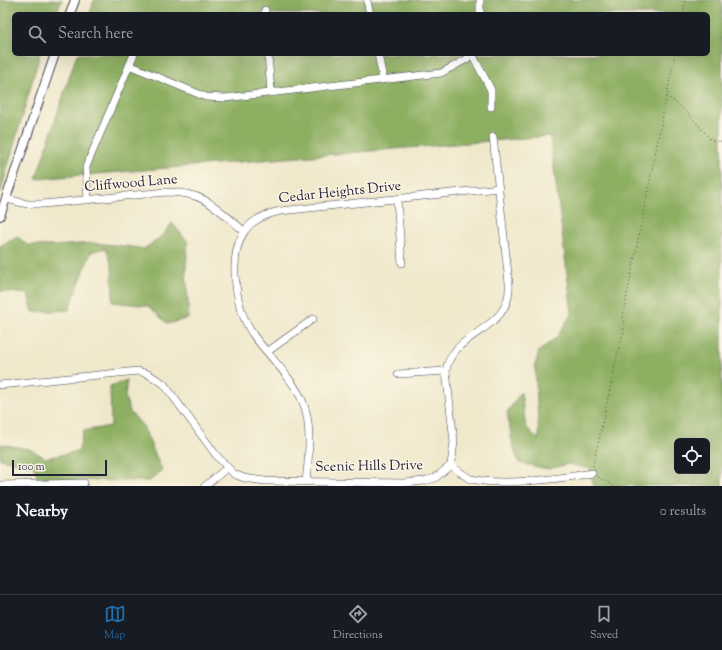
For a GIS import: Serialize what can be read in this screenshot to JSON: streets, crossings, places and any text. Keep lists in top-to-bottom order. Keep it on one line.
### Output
{"streets":{"street":["Cliffwood Lane","Cedar Heights Drive","Scenic Hills Drive"]},"crossings":[["Cliffwood Lane","Cedar Heights Drive"]],"scale_bar":"100 m","page":{"search":"Search here","scale":"100 m","heading":["Nearby","0 results"],"nav":["Map","Directions","Saved"]}}
